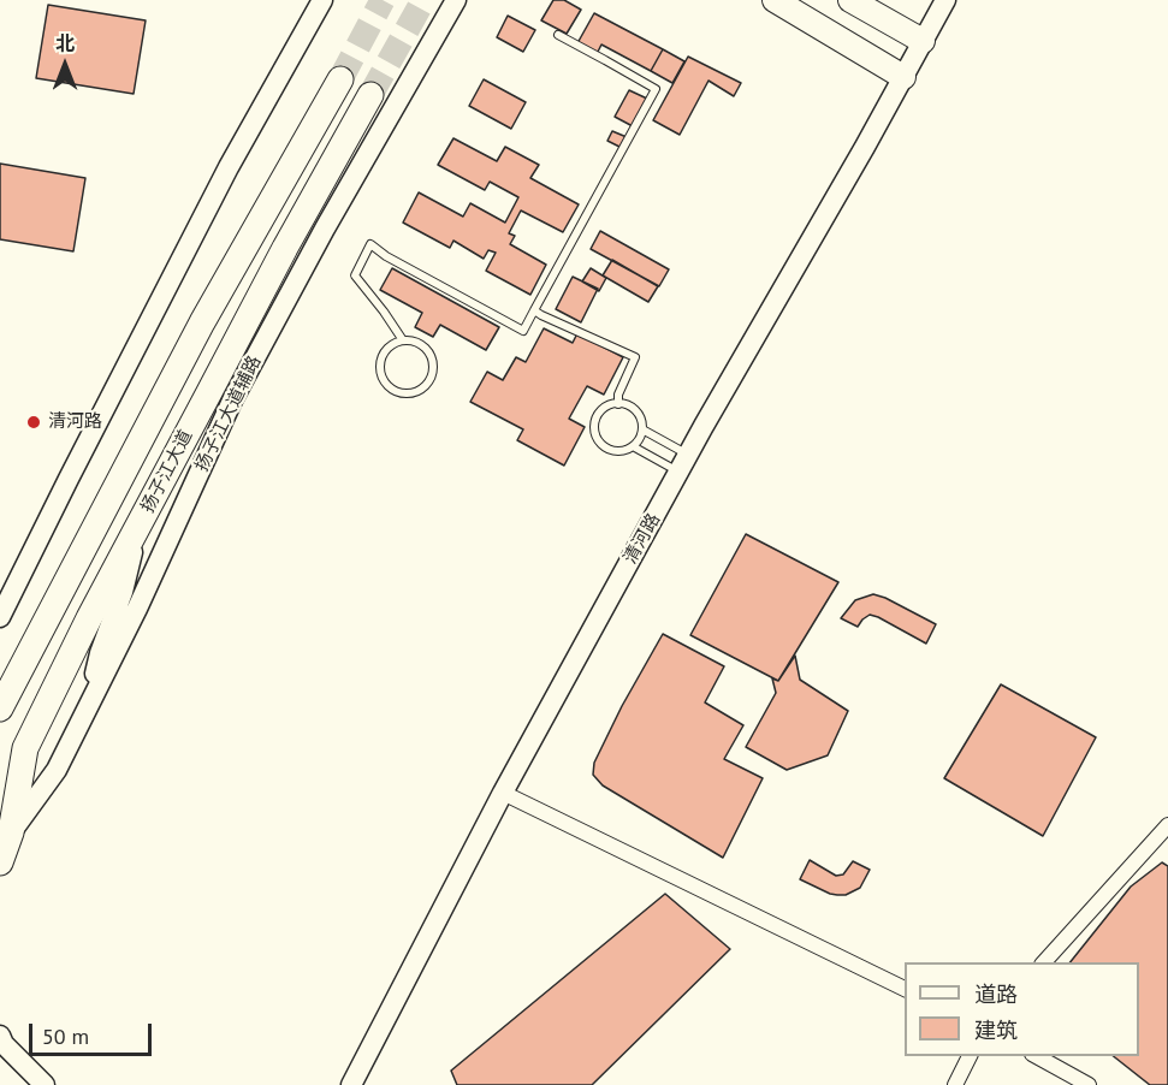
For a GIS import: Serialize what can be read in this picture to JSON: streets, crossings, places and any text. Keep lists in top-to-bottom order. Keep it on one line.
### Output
{"streets":{"highway":["扬子江大道"],"main road":["扬子江大道辅路","清河路"]},"crossings":[["扬子江大道辅路","扬子江大道"]],"places":["清河路"],"legend":["道路","建筑"],"scale_bar":"50 m","north":"top"}
